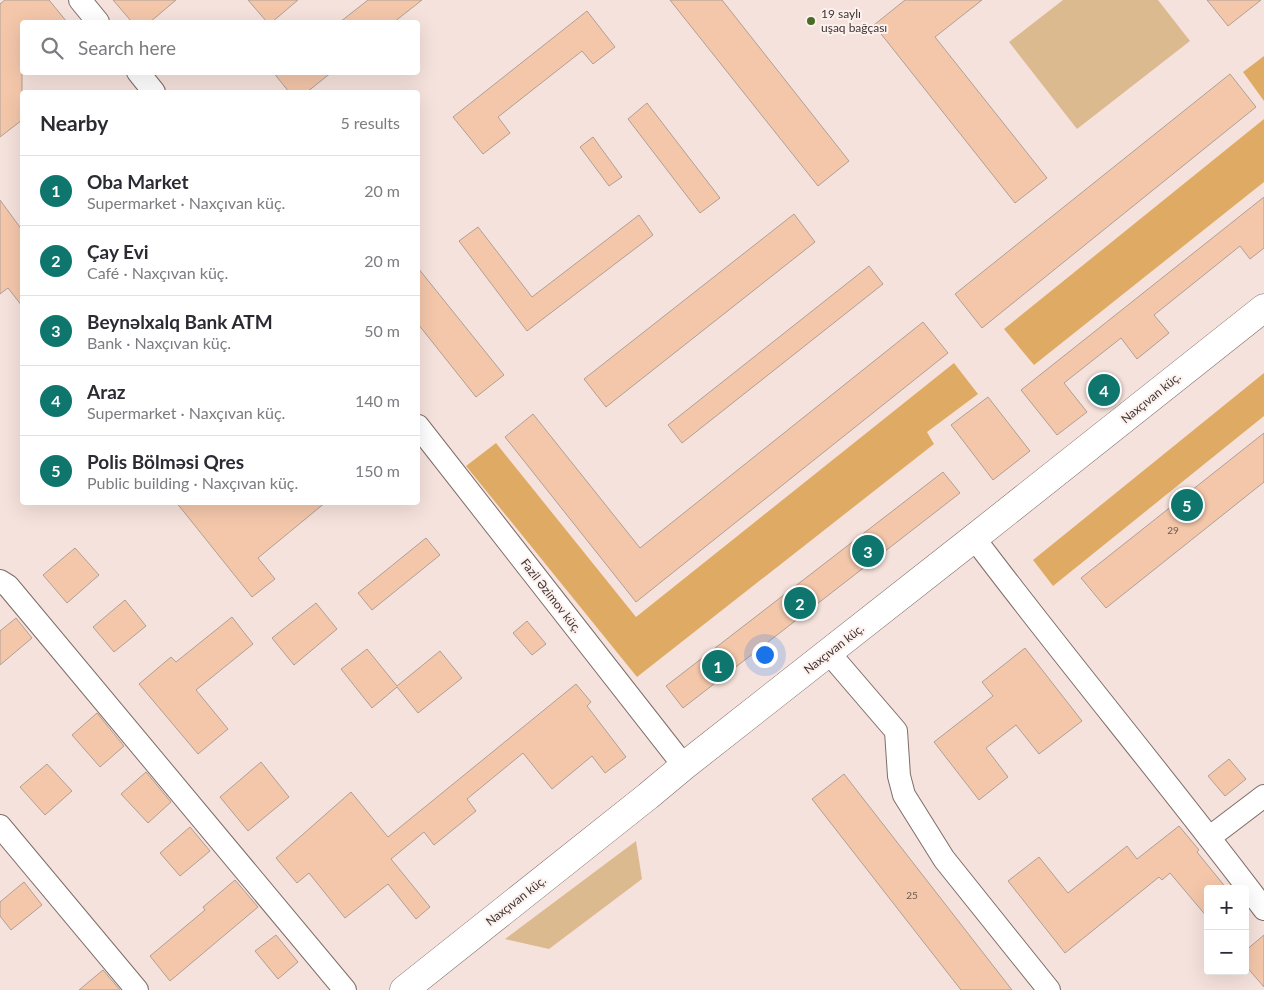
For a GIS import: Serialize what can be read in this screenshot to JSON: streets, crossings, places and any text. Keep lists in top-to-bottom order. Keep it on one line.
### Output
{"streets":{"street":["Naxçıvan küç.","Fazil Əzimov küç."]},"crossings":[["Naxçıvan küç.","Fazil Əzimov küç."]],"places":["19 saylı uşaq bağçası"],"house_numbers":["29","25"],"page":{"search":"Search here","heading":["Nearby","5 results"],"list":[{"mark":"1","name":"Oba Market","note":"Supermarket · Naxçıvan küç.","value":"20 m"},{"mark":"2","name":"Çay Evi","note":"Café · Naxçıvan küç.","value":"20 m"},{"mark":"3","name":"Beynəlxalq Bank ATM","note":"Bank · Naxçıvan küç.","value":"50 m"},{"mark":"4","name":"Araz","note":"Supermarket · Naxçıvan küç.","value":"140 m"},{"mark":"5","name":"Polis Bölməsi Qres","note":"Public building · Naxçıvan küç.","value":"150 m"}],"pins":["4","5","3","2","1"],"map_buttons":["+","−"]}}
